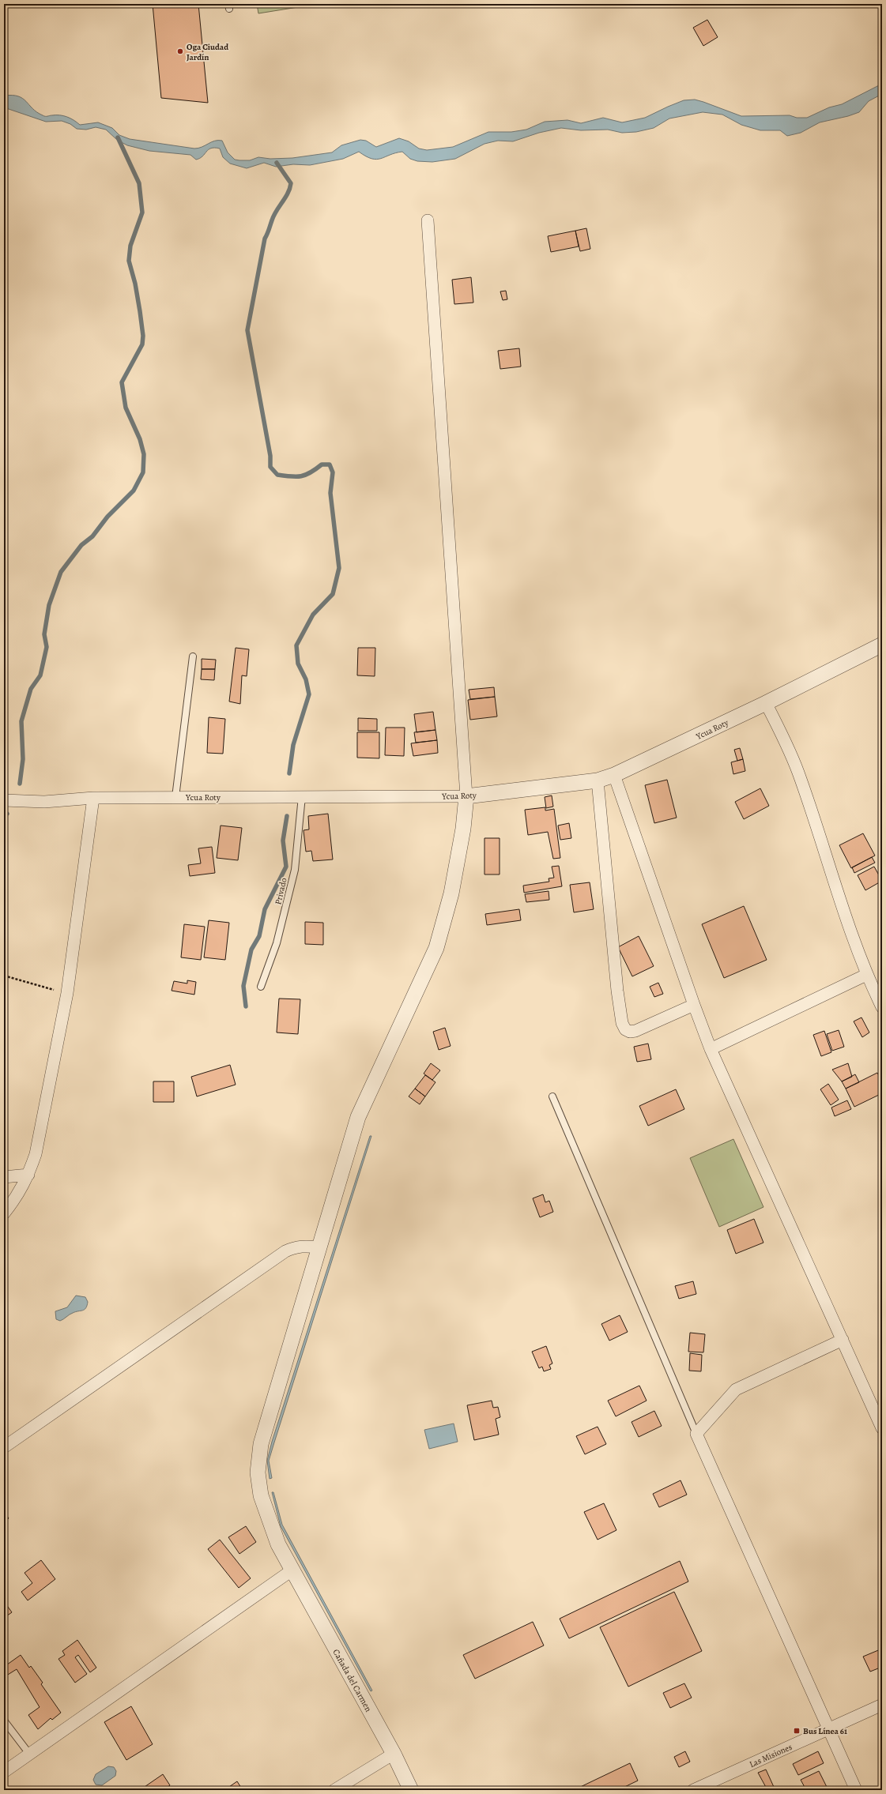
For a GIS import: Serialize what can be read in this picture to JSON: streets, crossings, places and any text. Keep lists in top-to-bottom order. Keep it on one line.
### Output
{"streets":{"street":["Ycua Roty","Cañada del Carmen","Las Misiones"],"lane":["Privado"]},"crossings":[["Ycua Roty","Privado"],["Ycua Roty","Cañada del Carmen"]],"places":{"other":["Oga Ciudad Jardín"],"transit":["Bus Línea 61"]}}
